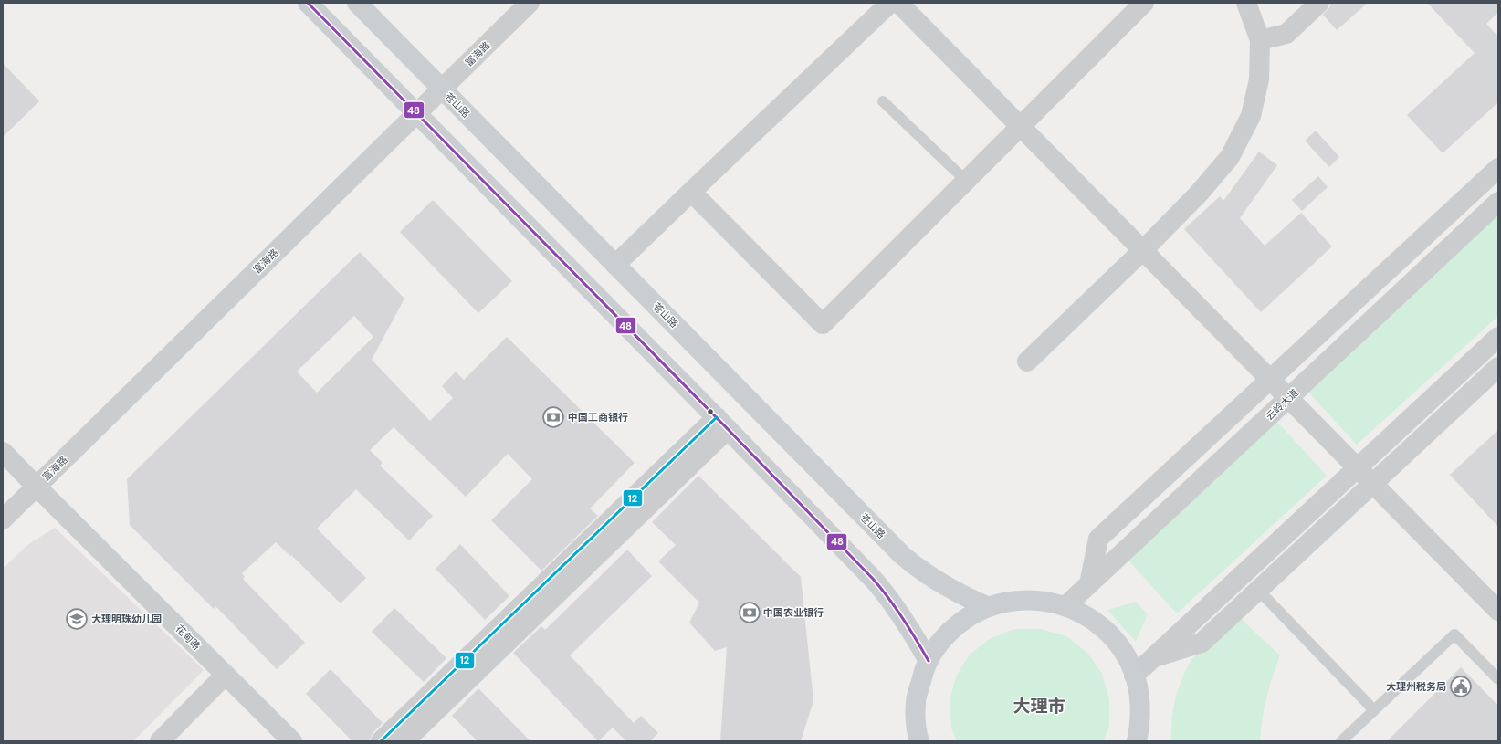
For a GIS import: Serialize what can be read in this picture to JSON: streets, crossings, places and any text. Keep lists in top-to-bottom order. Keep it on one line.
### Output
{"streets":{"main road":["苍山路"],"street":["富海路","云岭大道","花甸路"]},"crossings":[["富海路","苍山路"],["富海路","花甸路"]],"districts":["大理市"],"places":{"bank":["中国工商银行","中国农业银行"],"school or university":["大理明珠幼儿园"],"public building":["大理州税务局"]},"lines":["transit line 48","transit line 12"]}
